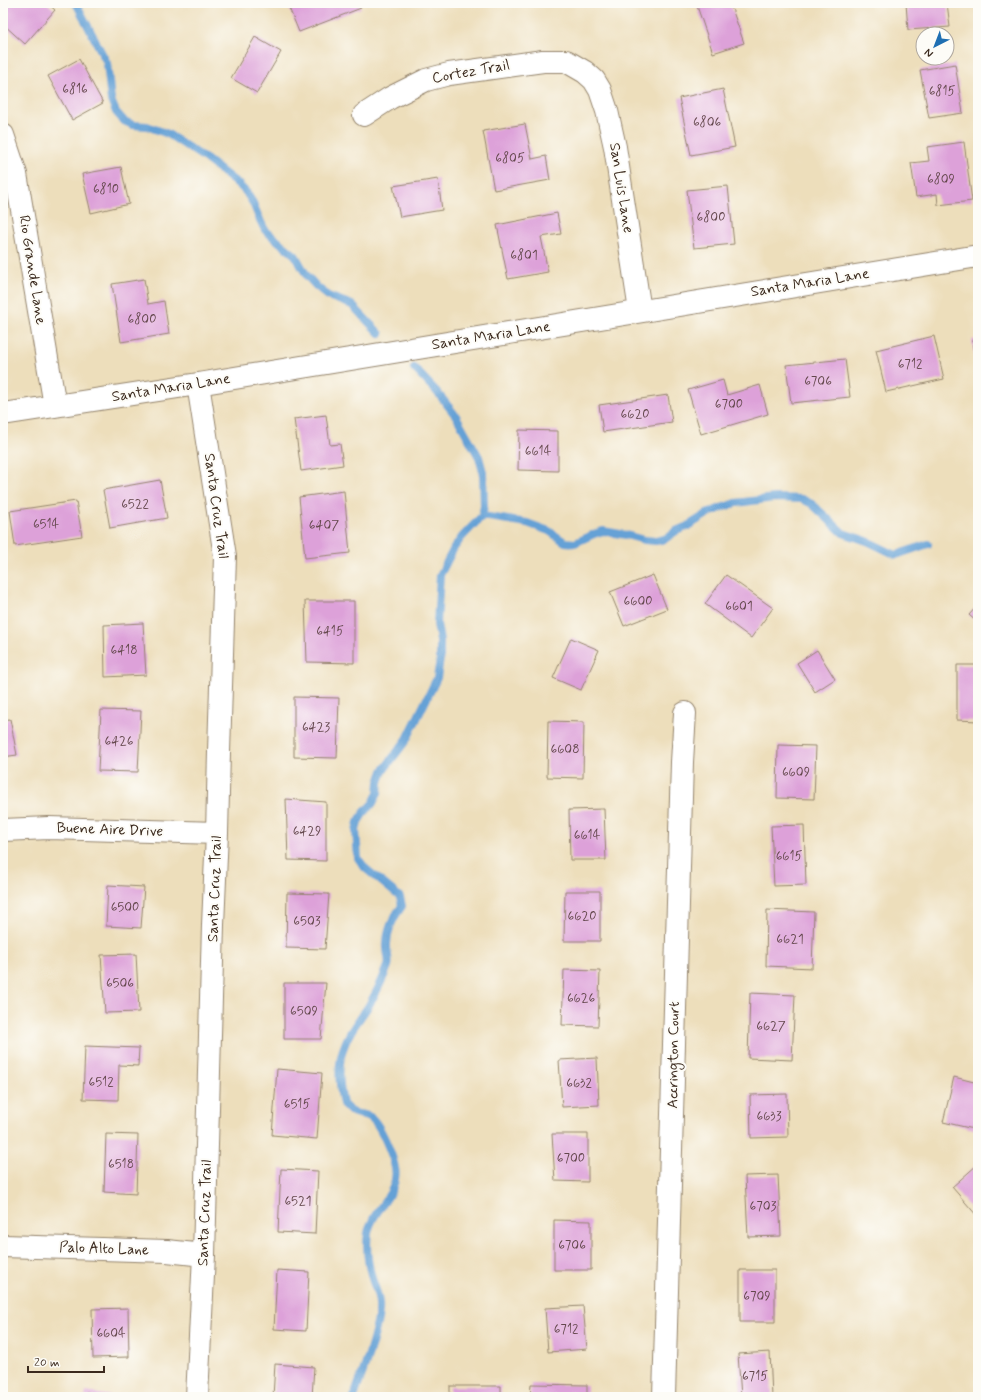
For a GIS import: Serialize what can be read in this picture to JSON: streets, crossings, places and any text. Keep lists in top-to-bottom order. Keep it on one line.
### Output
{"streets":{"street":["Cortez Trail","San Luis Lane","Rio Grande Lane","Santa Maria Lane","Santa Cruz Trail","Buene Aire Drive","Accrington Court","Palo Alto Lane"]},"crossings":[["Cortez Trail","San Luis Lane"],["San Luis Lane","Santa Maria Lane"],["Rio Grande Lane","Santa Maria Lane"],["Santa Maria Lane","Santa Cruz Trail"],["Santa Cruz Trail","Buene Aire Drive"],["Santa Cruz Trail","Palo Alto Lane"]],"house_numbers":["6816","6815","6806","6805","6809","6810","6800","6801","6800","6712","6706","6700","6620","6614","6522","6514","6407","6600","6601","6415","6418","6423","6426","6608","6609","6429","6614","6615","6500","6620","6503","6621","6506","6626","6509","6627","6512","6632","6515","6633","6700","6518","6521","6703","6706","6709","6712","6604","6715"],"scale_bar":"20 m","north":"bottom left"}
